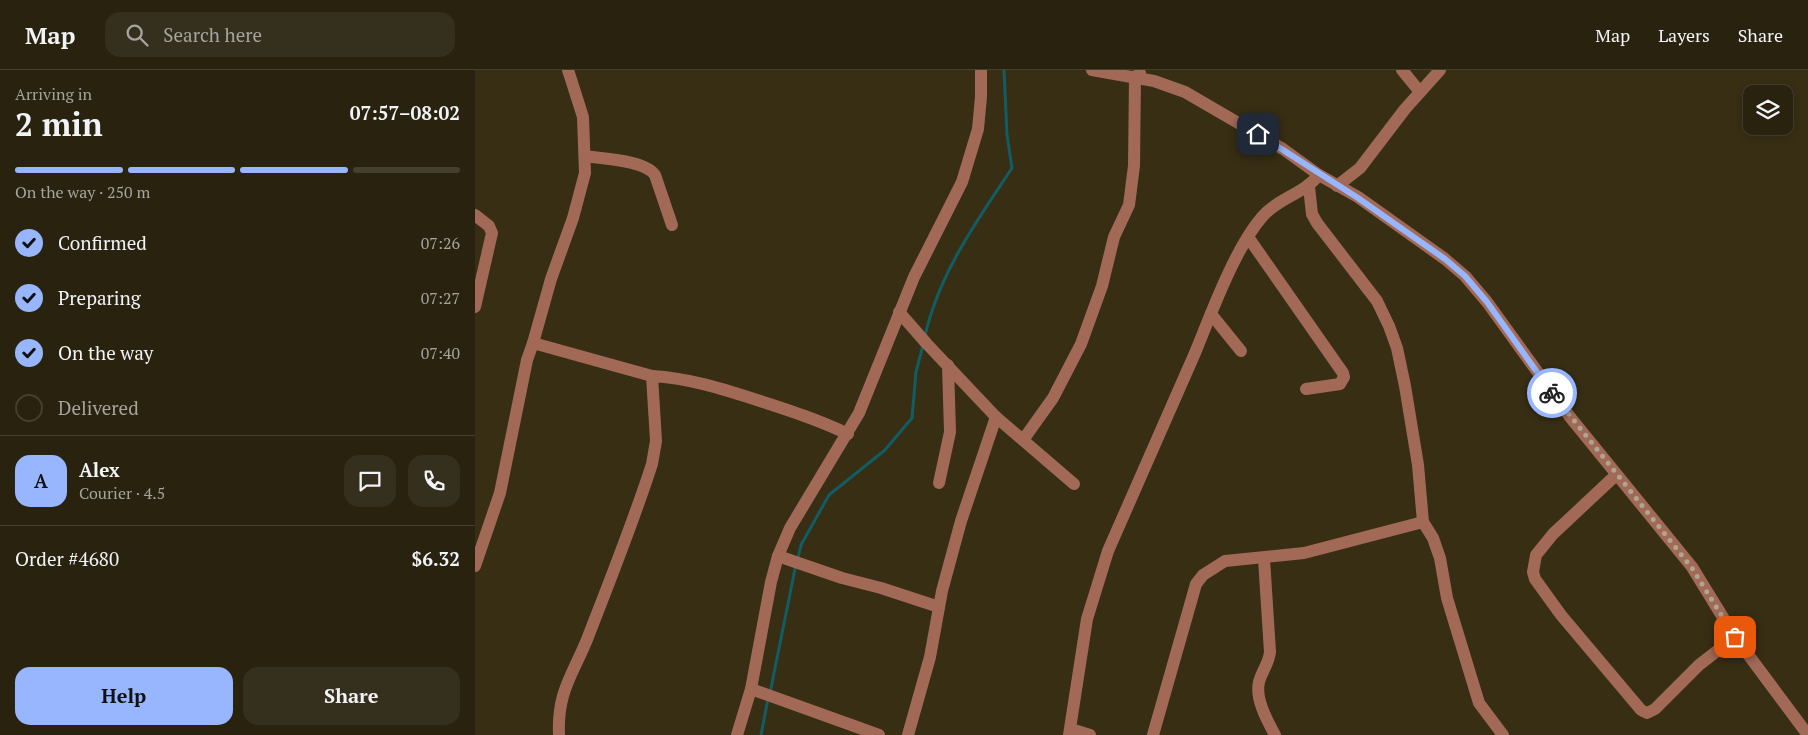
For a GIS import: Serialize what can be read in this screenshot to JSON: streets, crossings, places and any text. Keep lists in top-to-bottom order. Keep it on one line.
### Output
{"page":{"header":"Map","search":"Search here","nav":["Map","Layers","Share"],"heading":["2 min","Arriving in","07:57–08:02"],"panel":["Alex","Courier · 4.5","Order #4680","$6.32"],"bar":"On the way · 250 m","list":[["Confirmed","07:26"],["Preparing","07:27"],["On the way","07:40"],"Delivered"],"round":"A","buttons":["Help","Share"]}}
